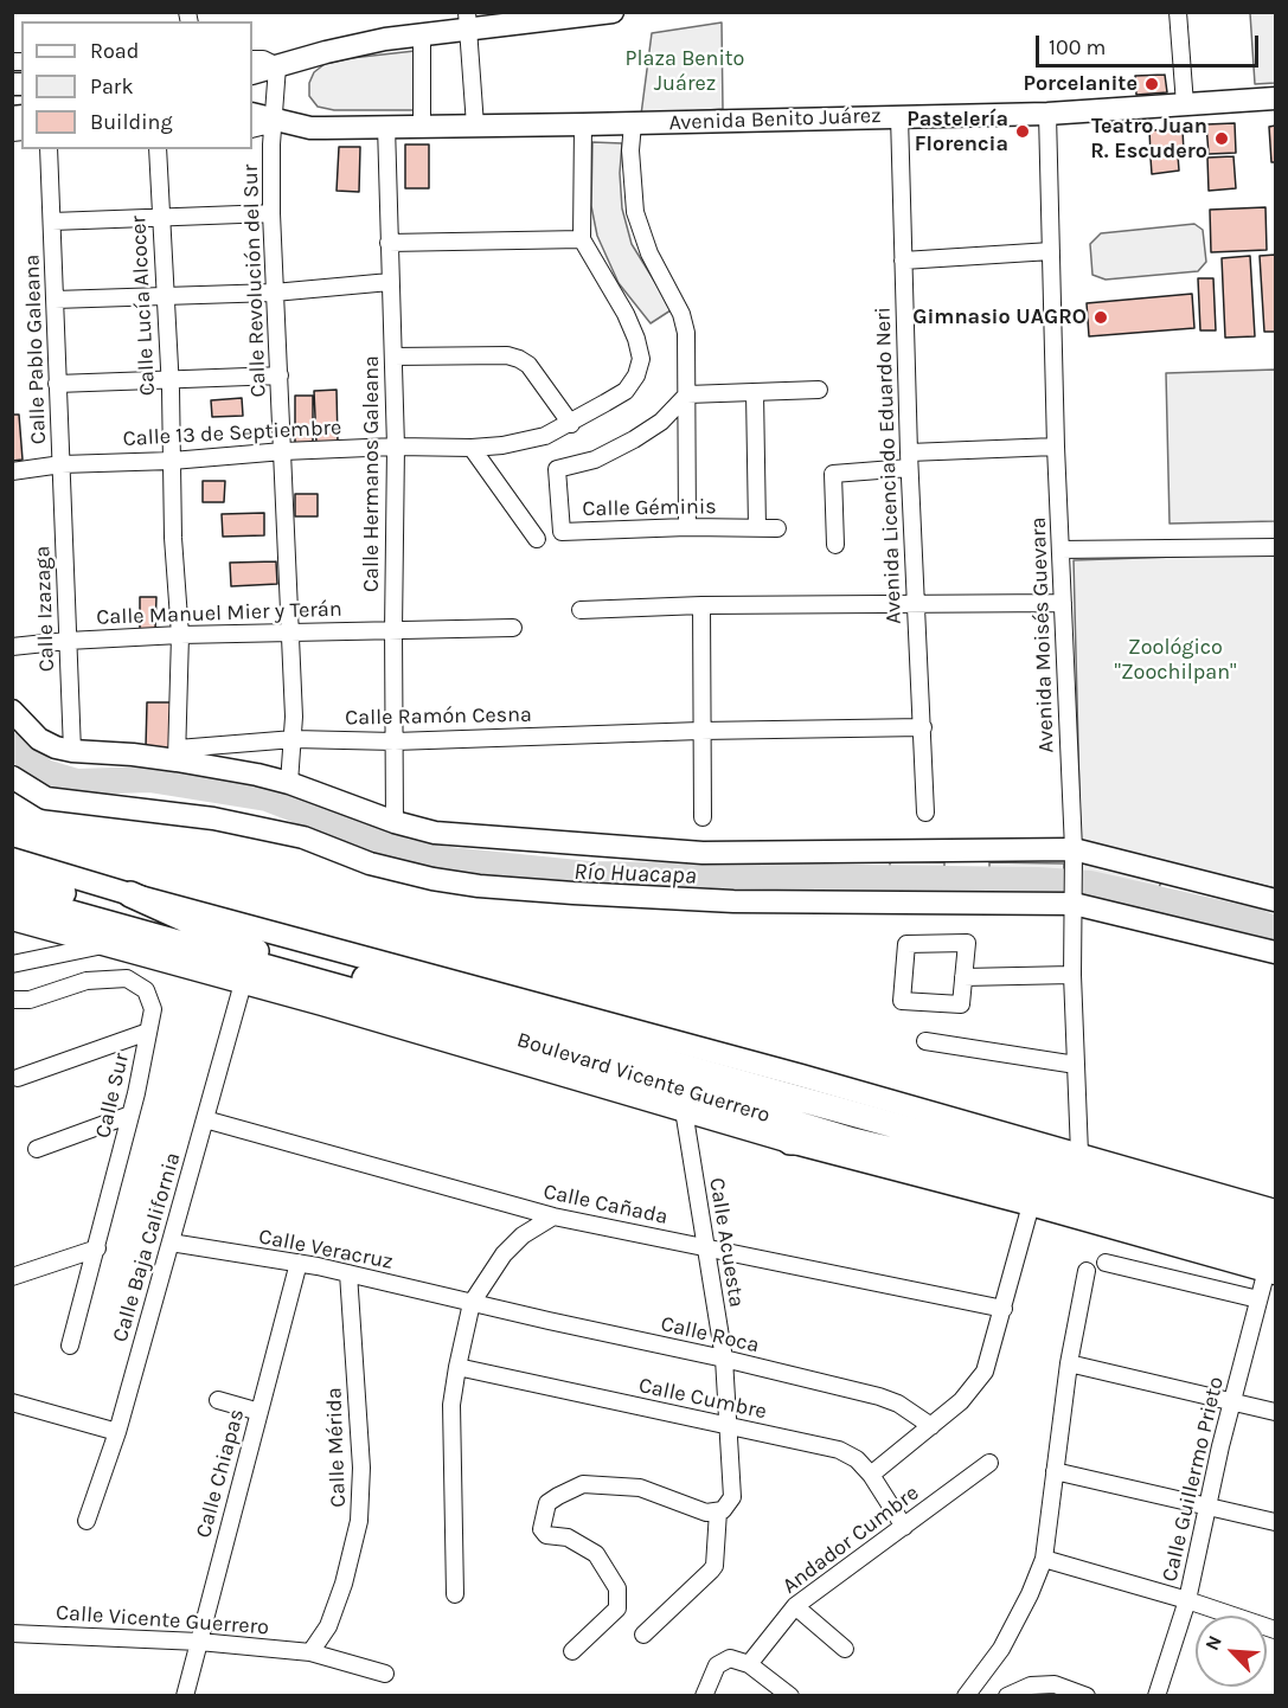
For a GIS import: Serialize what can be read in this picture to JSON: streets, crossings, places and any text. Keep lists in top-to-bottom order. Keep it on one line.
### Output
{"streets":{"highway":["Boulevard Vicente Guerrero"],"main road":["Avenida Benito Juárez"],"street":["Calle Revolución del Sur","Calle Lucía Alcocer","Calle Pablo Galeana","Calle 13 de Septiembre","Avenida Licenciado Eduardo Neri","Calle Hermanos Galeana","Calle Géminis","Calle Izazaga","Calle Manuel Mier y Terán","Avenida Moisés Guevara","Calle Ramón Cesna","Calle Sur","Calle Cañada","Calle Acuesta","Calle Baja California","Calle Veracruz","Calle Roca","Calle Cumbre","Calle Mérida","Calle Chiapas","Calle Guillermo Prieto","Andador Cumbre","Calle Vicente Guerrero"]},"crossings":[["Avenida Benito Juárez","Calle Revolución del Sur"],["Avenida Benito Juárez","Avenida Licenciado Eduardo Neri"],["Avenida Benito Juárez","Calle Hermanos Galeana"],["Avenida Benito Juárez","Avenida Moisés Guevara"],["Calle Revolución del Sur","Calle 13 de Septiembre"],["Calle Revolución del Sur","Calle Manuel Mier y Terán"],["Calle Revolución del Sur","Calle Ramón Cesna"],["Calle Lucía Alcocer","Calle 13 de Septiembre"],["Calle Lucía Alcocer","Calle Manuel Mier y Terán"],["Calle Lucía Alcocer","Calle Ramón Cesna"],["Calle Pablo Galeana","Calle 13 de Septiembre"],["Calle Pablo Galeana","Calle Izazaga"],["Calle 13 de Septiembre","Calle Hermanos Galeana"],["Calle 13 de Septiembre","Calle Izazaga"],["Avenida Licenciado Eduardo Neri","Calle Ramón Cesna"],["Calle Hermanos Galeana","Calle Manuel Mier y Terán"],["Calle Hermanos Galeana","Calle Ramón Cesna"],["Calle Izazaga","Calle Manuel Mier y Terán"],["Avenida Moisés Guevara","Boulevard Vicente Guerrero"],["Boulevard Vicente Guerrero","Calle Acuesta"],["Boulevard Vicente Guerrero","Calle Baja California"],["Boulevard Vicente Guerrero","Calle Guillermo Prieto"],["Calle Cañada","Calle Acuesta"],["Calle Cañada","Calle Baja California"],["Calle Acuesta","Calle Roca"],["Calle Acuesta","Calle Cumbre"],["Calle Baja California","Calle Veracruz"],["Calle Veracruz","Calle Roca"],["Calle Veracruz","Calle Mérida"],["Calle Veracruz","Calle Chiapas"],["Calle Cumbre","Andador Cumbre"],["Calle Mérida","Calle Vicente Guerrero"],["Calle Chiapas","Calle Vicente Guerrero"]],"water":["Río Huacapa"],"parks":["Plaza Benito Juárez","Zoológico \"Zoochilpan\""],"places":["Porcelanite","Pastelería Florencia","Teatro Juan R. Escudero","Gimnasio UAGRO"],"legend":["Road","Park","Building"],"scale_bar":"100 m","north":"top left"}
